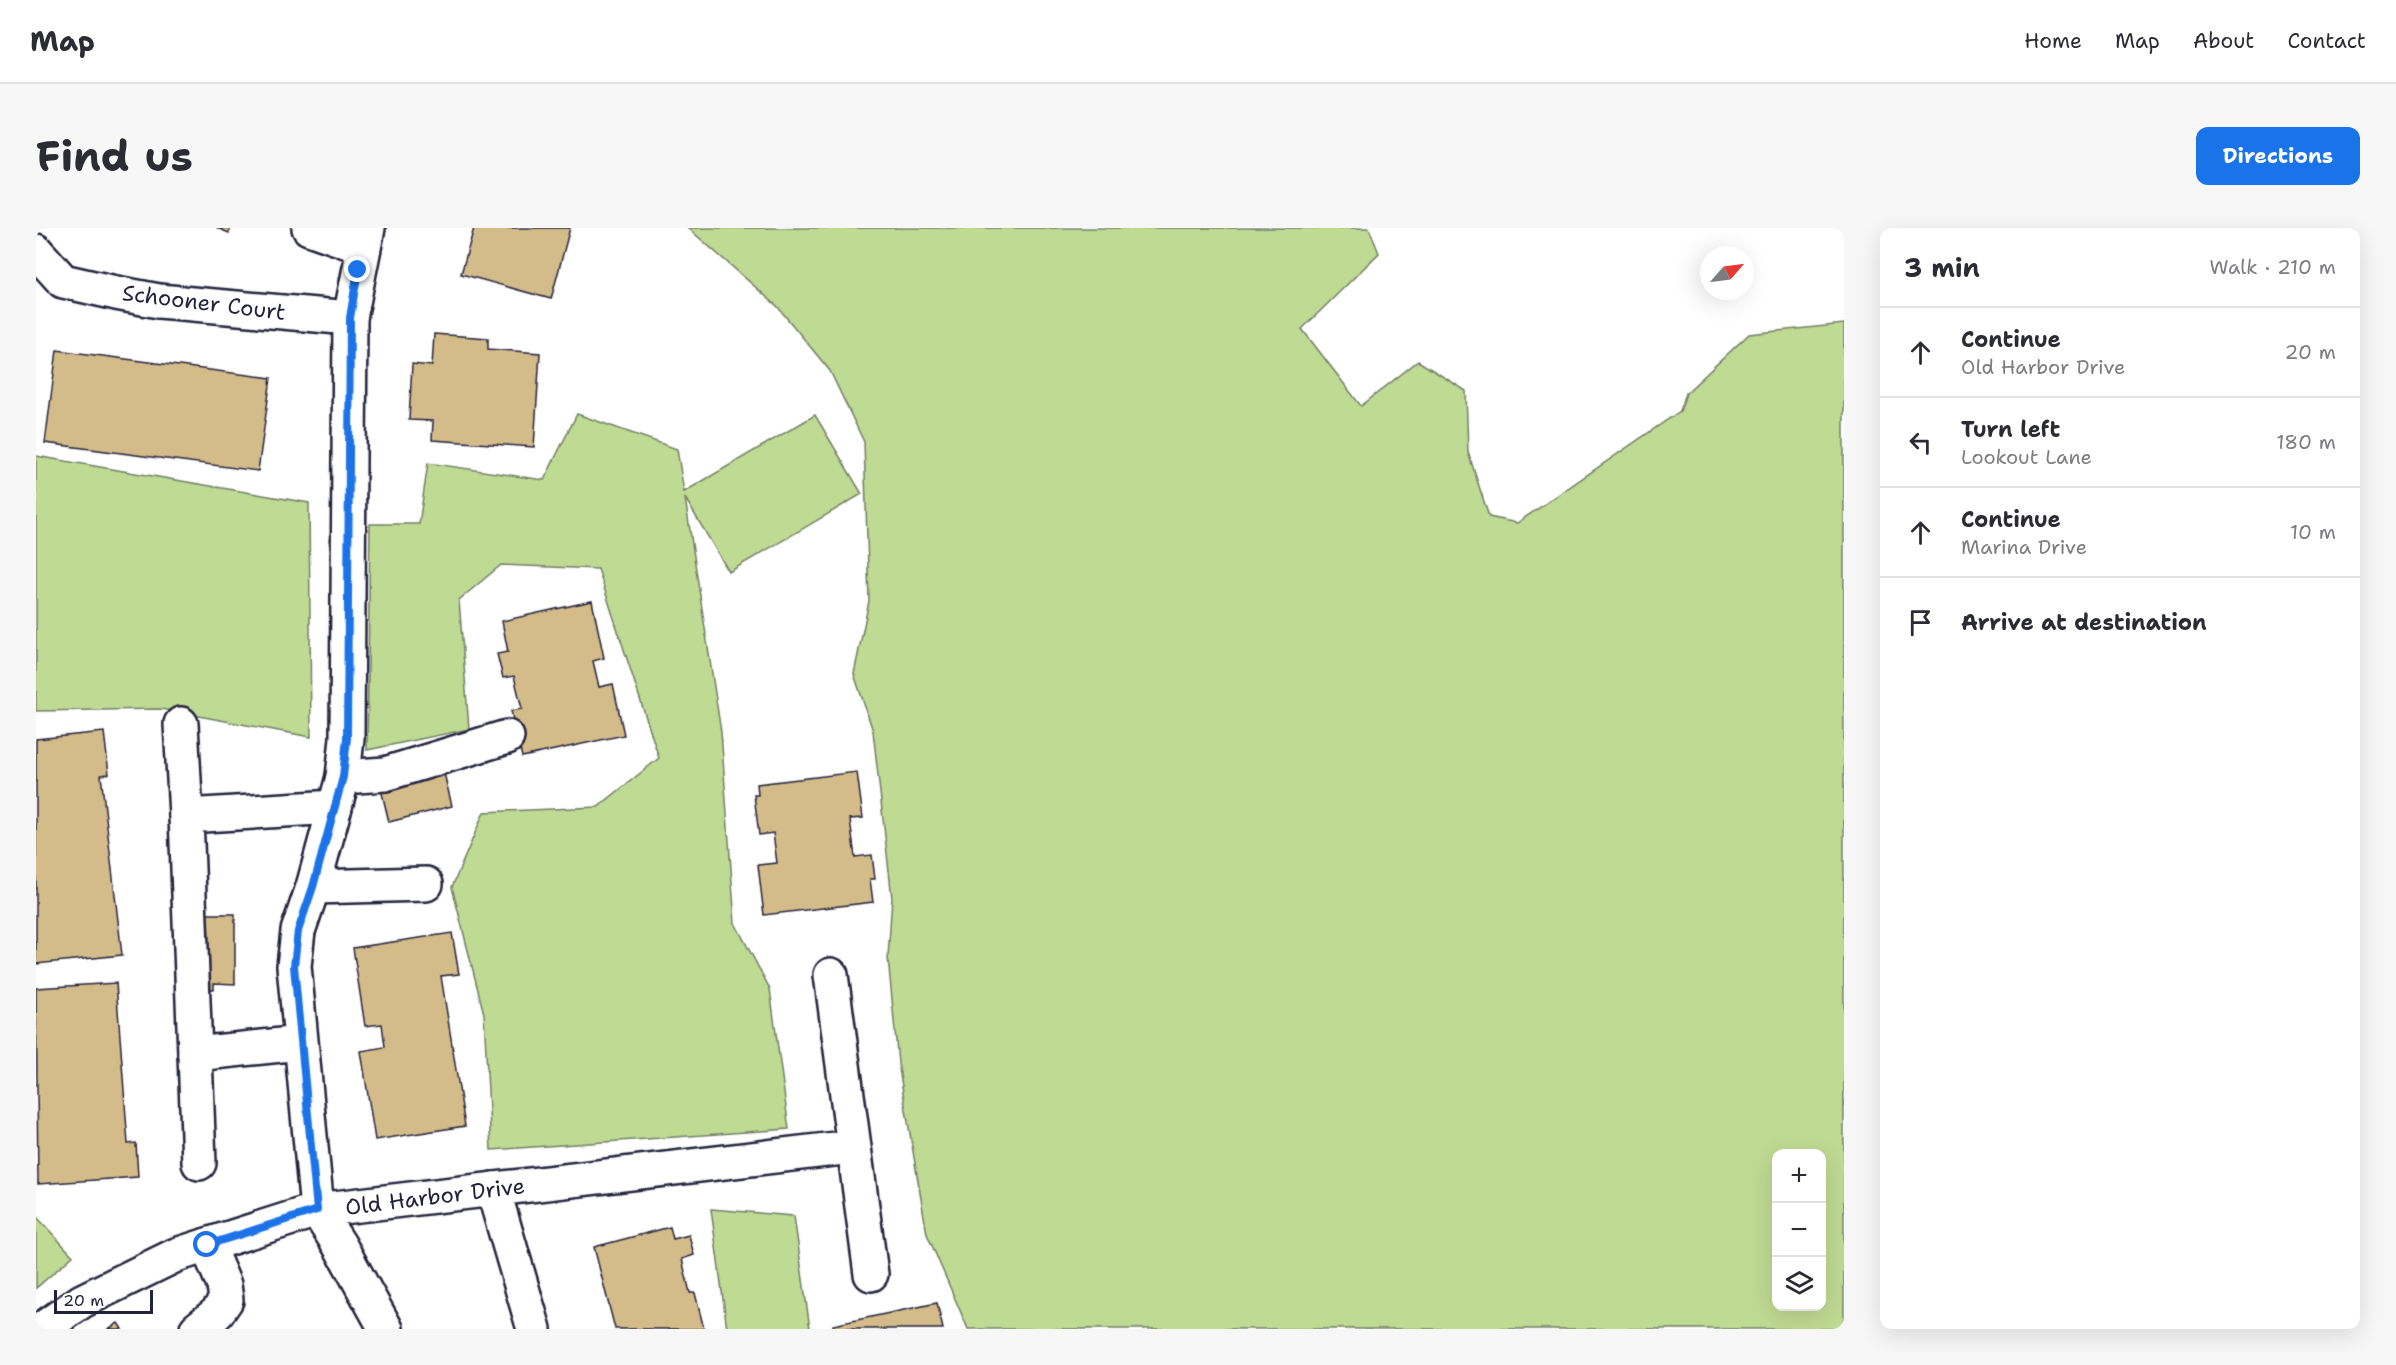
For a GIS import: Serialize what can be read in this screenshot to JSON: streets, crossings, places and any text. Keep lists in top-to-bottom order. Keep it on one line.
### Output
{"streets":{"street":["Schooner Court","Old Harbor Drive"]},"scale_bar":"20 m","north":"top right","page":{"header":"Map","nav":["Home","Map","About","Contact"],"buttons":"Directions","title":"Find us","heading":["3 min","Walk · 210 m"],"list":[["Continue","Old Harbor Drive","20 m"],["Turn left","Lookout Lane","180 m"],["Continue","Marina Drive","10 m"],"Arrive at destination"],"map_buttons":["+","−"],"scale":"20 m"}}
